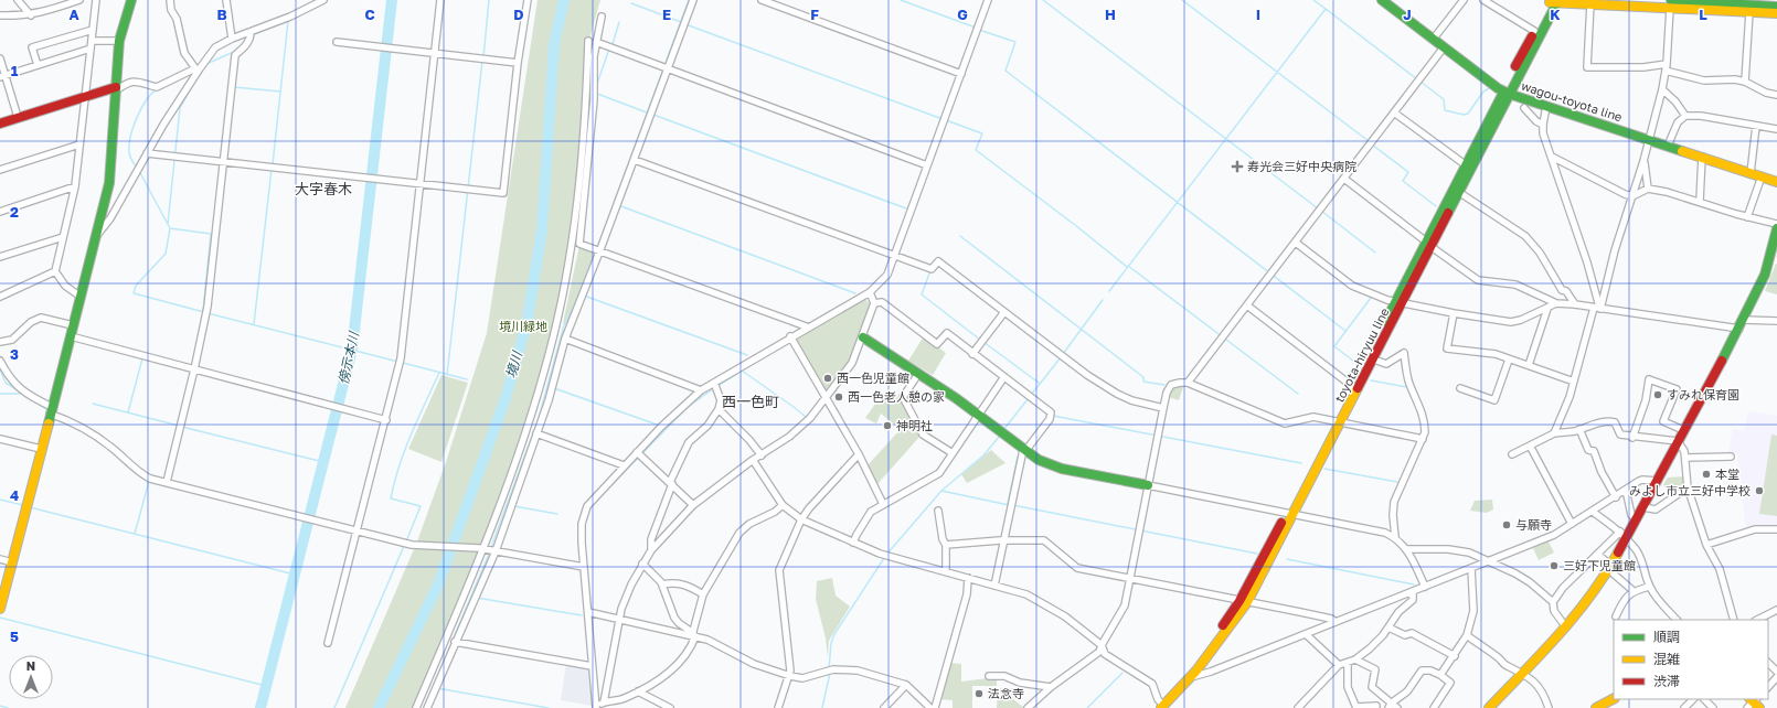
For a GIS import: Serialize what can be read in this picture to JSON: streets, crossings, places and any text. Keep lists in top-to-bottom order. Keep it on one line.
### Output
{"streets":{"street":["wagou-toyota line","toyota-hiryuu line"]},"crossings":[["wagou-toyota line","toyota-hiryuu line"]],"districts":["大字春木","西一色町"],"water":["傍示本川","境川"],"parks":["境川緑地"],"places":{"health":["寿光会三好中央病院"],"other":["西一色児童館","すみれ保育園","西一色老人憩の家","神明社","本堂","みよし市立三好中学校","与願寺","三好下児童館","法念寺"]},"legend":["順調","混雑","渋滞"],"north":"top","grid":{"columns":["A","B","C","D","E","F","G","H","I","J","K","L"],"rows":["1","2","3","4","5"]}}
